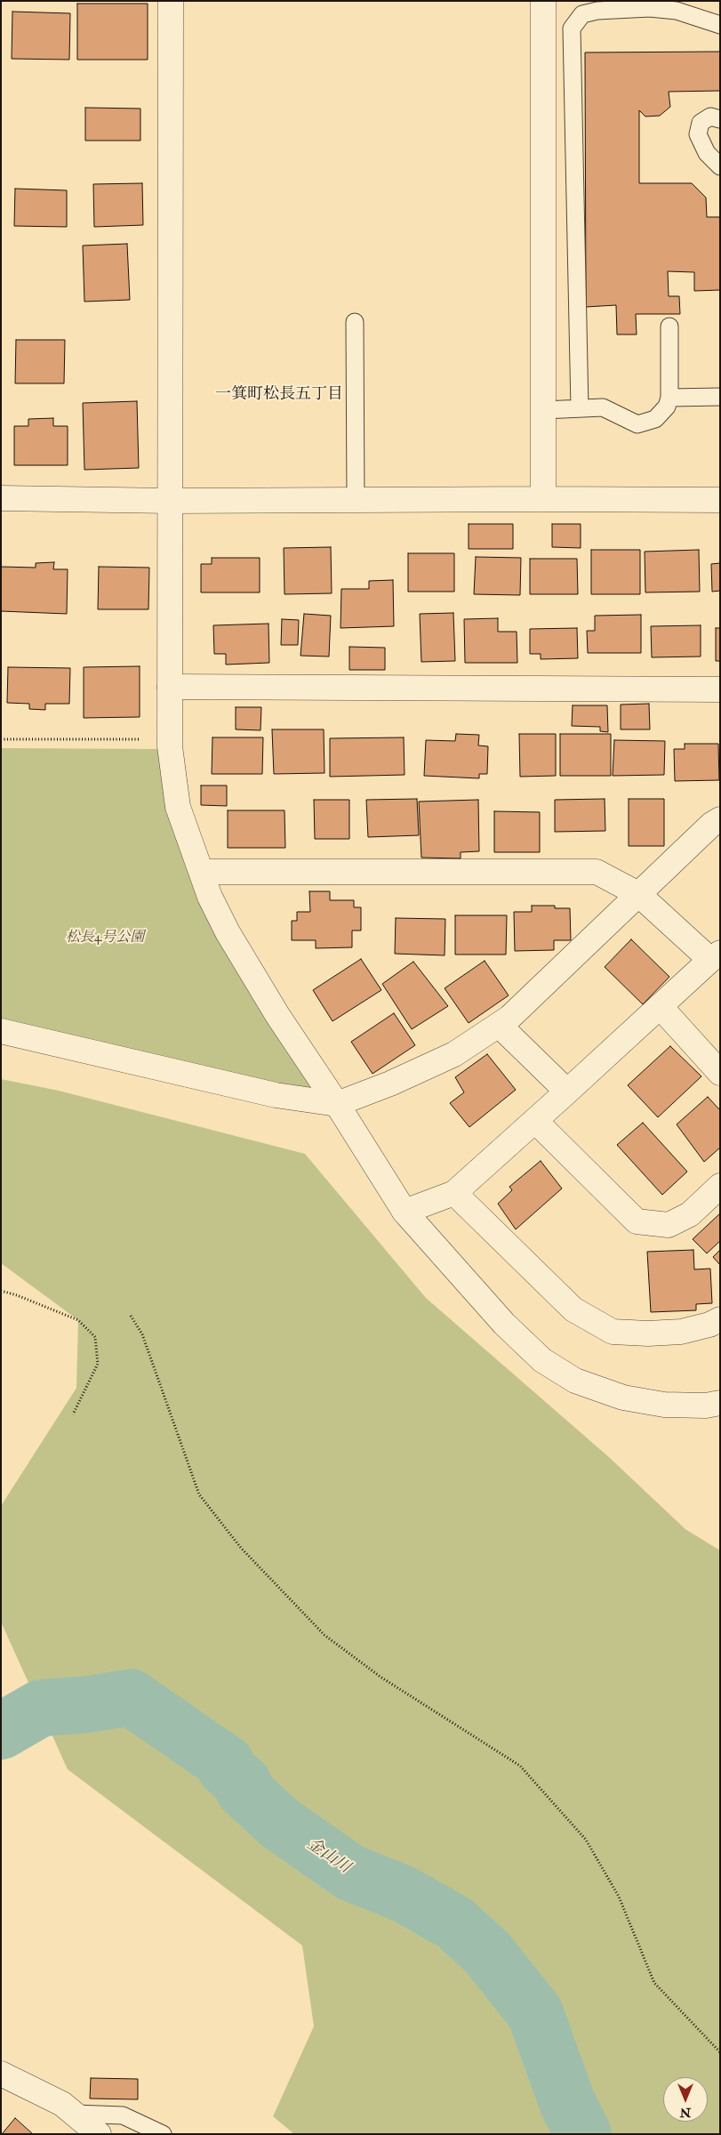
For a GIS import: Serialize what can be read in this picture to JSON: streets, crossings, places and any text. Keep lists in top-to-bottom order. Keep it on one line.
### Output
{"districts":["一箕町松長五丁目"],"water":["金山川"],"parks":["松長4号公園"],"north":"bottom"}
